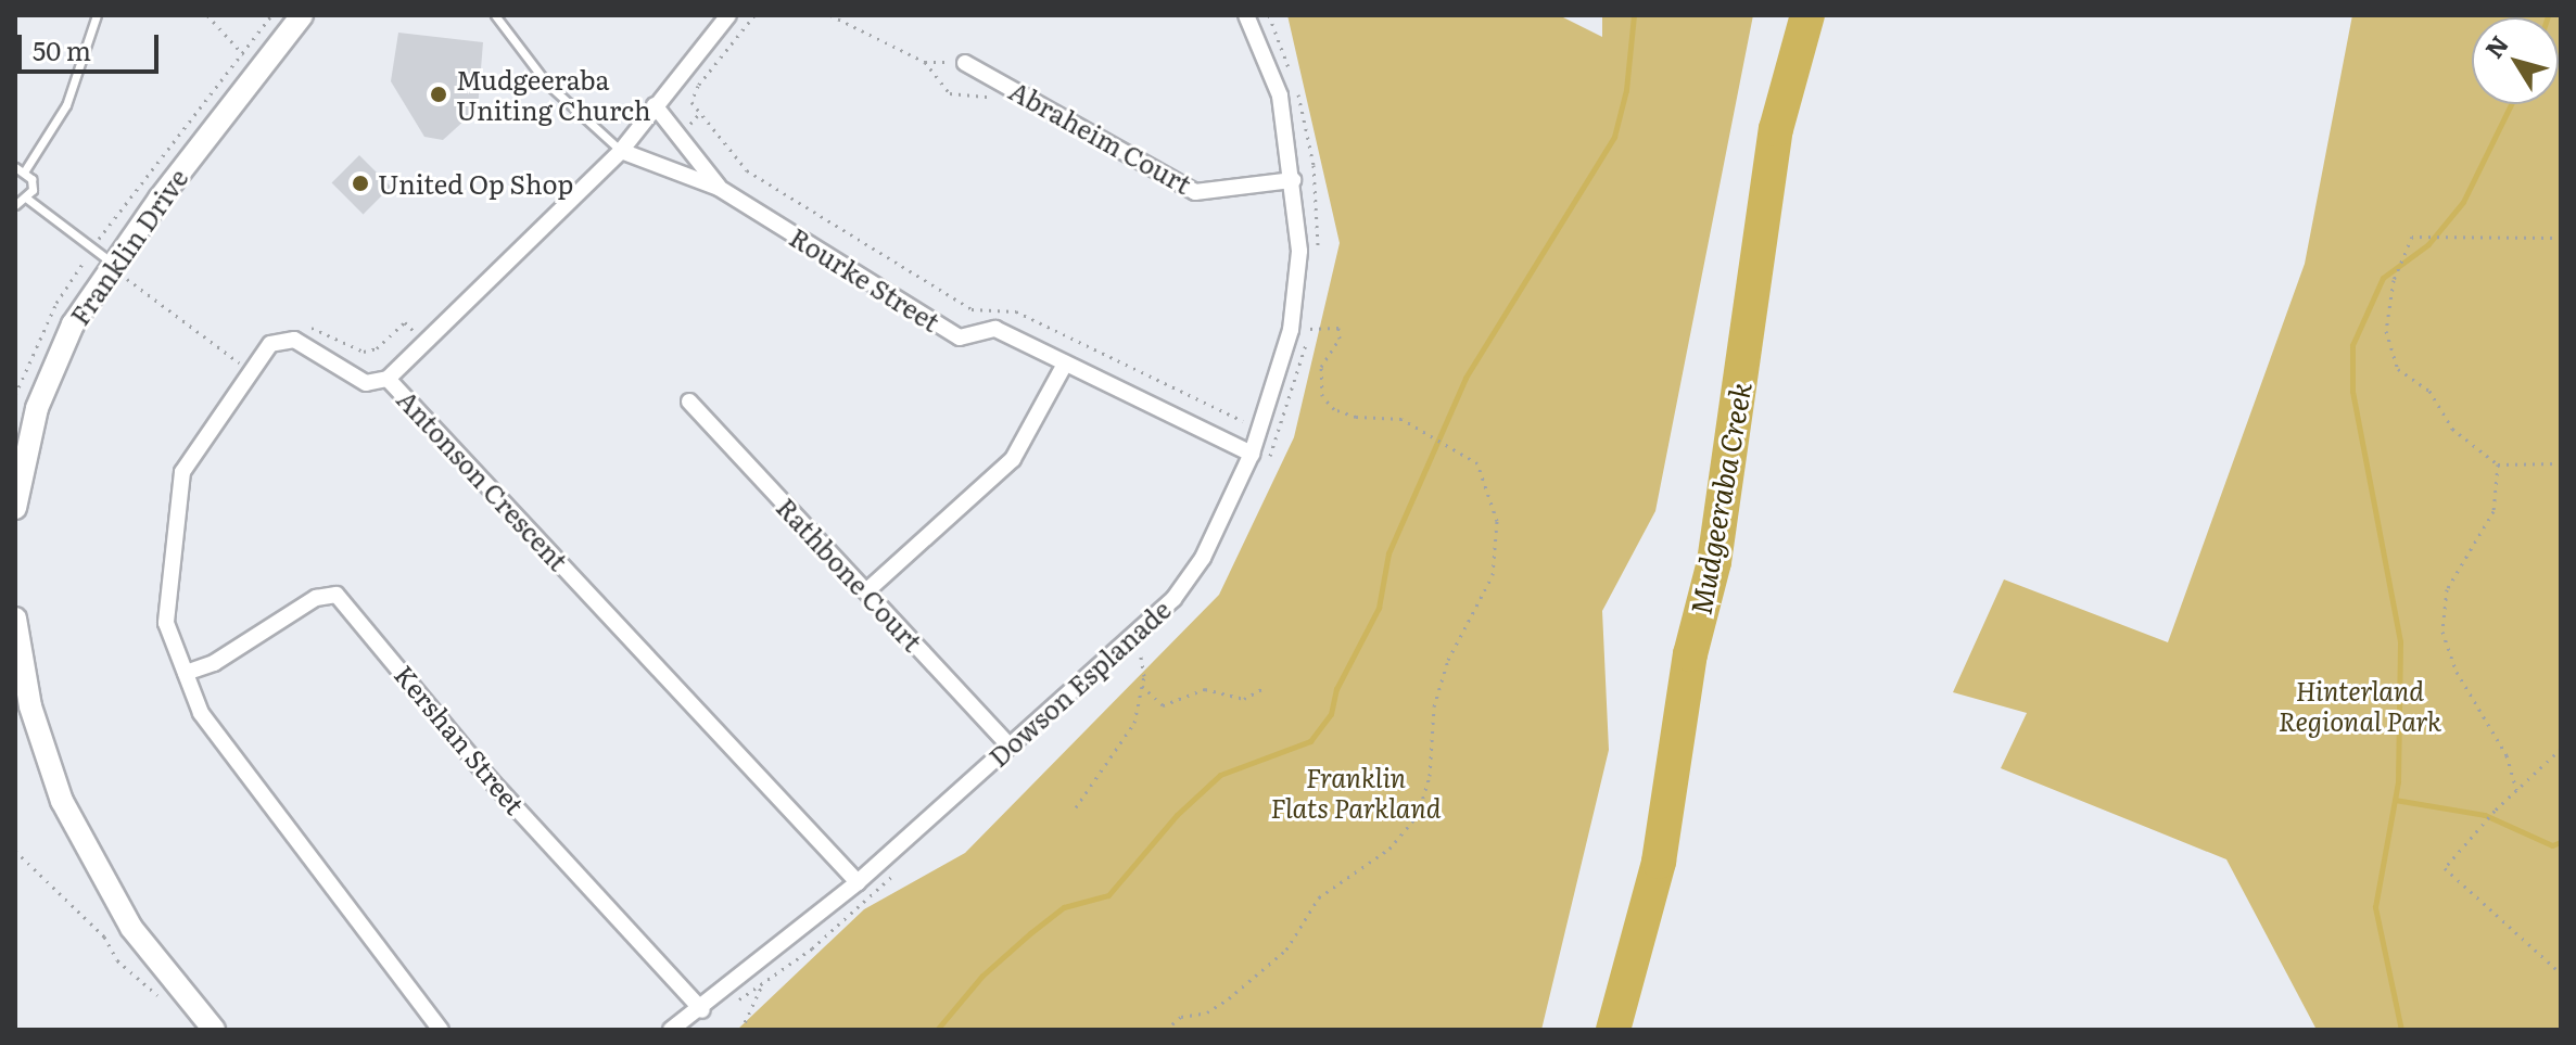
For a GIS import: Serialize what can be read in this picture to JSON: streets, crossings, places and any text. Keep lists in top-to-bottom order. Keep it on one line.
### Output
{"streets":{"main road":["Franklin Drive"],"street":["Abraheim Court","Rourke Street","Antonson Crescent","Rathbone Court","Dowson Esplanade","Kershan Street"]},"crossings":[["Abraheim Court","Dowson Esplanade"],["Rourke Street","Dowson Esplanade"],["Antonson Crescent","Dowson Esplanade"],["Antonson Crescent","Kershan Street"],["Rathbone Court","Dowson Esplanade"],["Dowson Esplanade","Kershan Street"]],"water":["Mudgeeraba Creek"],"parks":["Hinterland Regional Park","Franklin Flats Parkland"],"places":["Mudgeeraba Uniting Church","United Op Shop"],"scale_bar":"50 m","north":"top left"}
